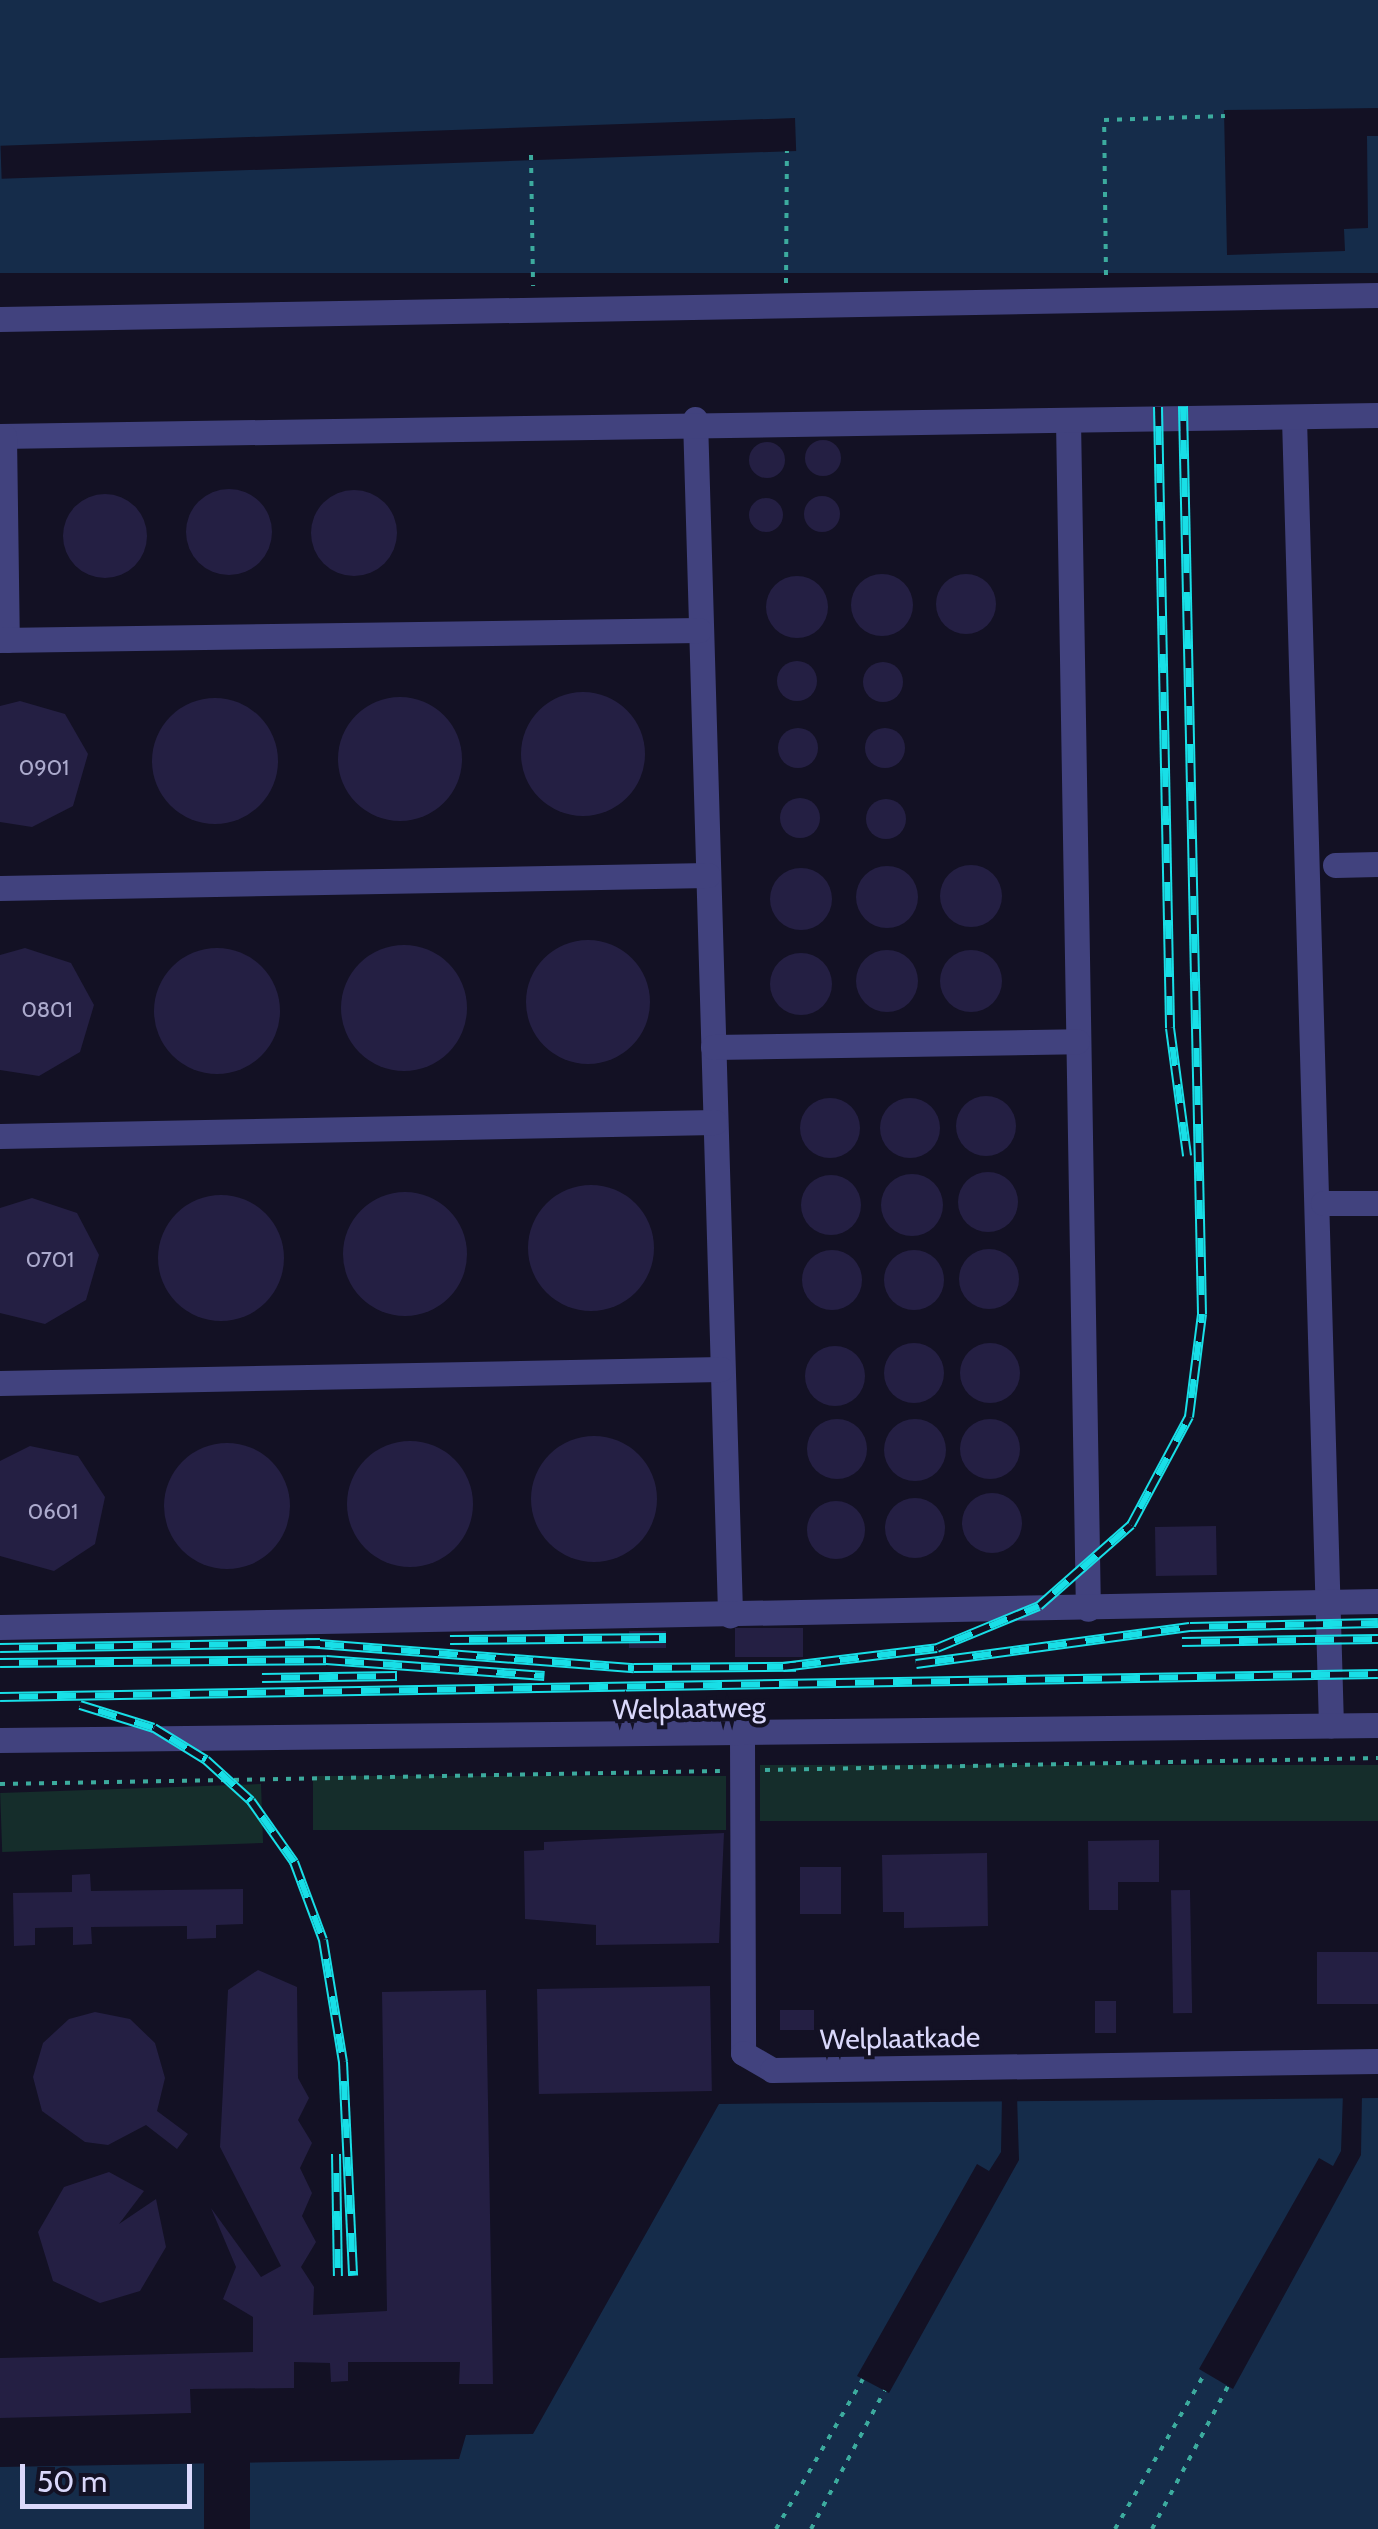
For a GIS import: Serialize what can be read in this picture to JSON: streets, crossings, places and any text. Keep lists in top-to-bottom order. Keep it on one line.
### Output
{"streets":{"lane":["Welplaatweg","Welplaatkade"]},"crossings":[["Welplaatweg","Welplaatkade"]],"house_numbers":["0901","0801","0701","0601"],"scale_bar":"50 m"}
